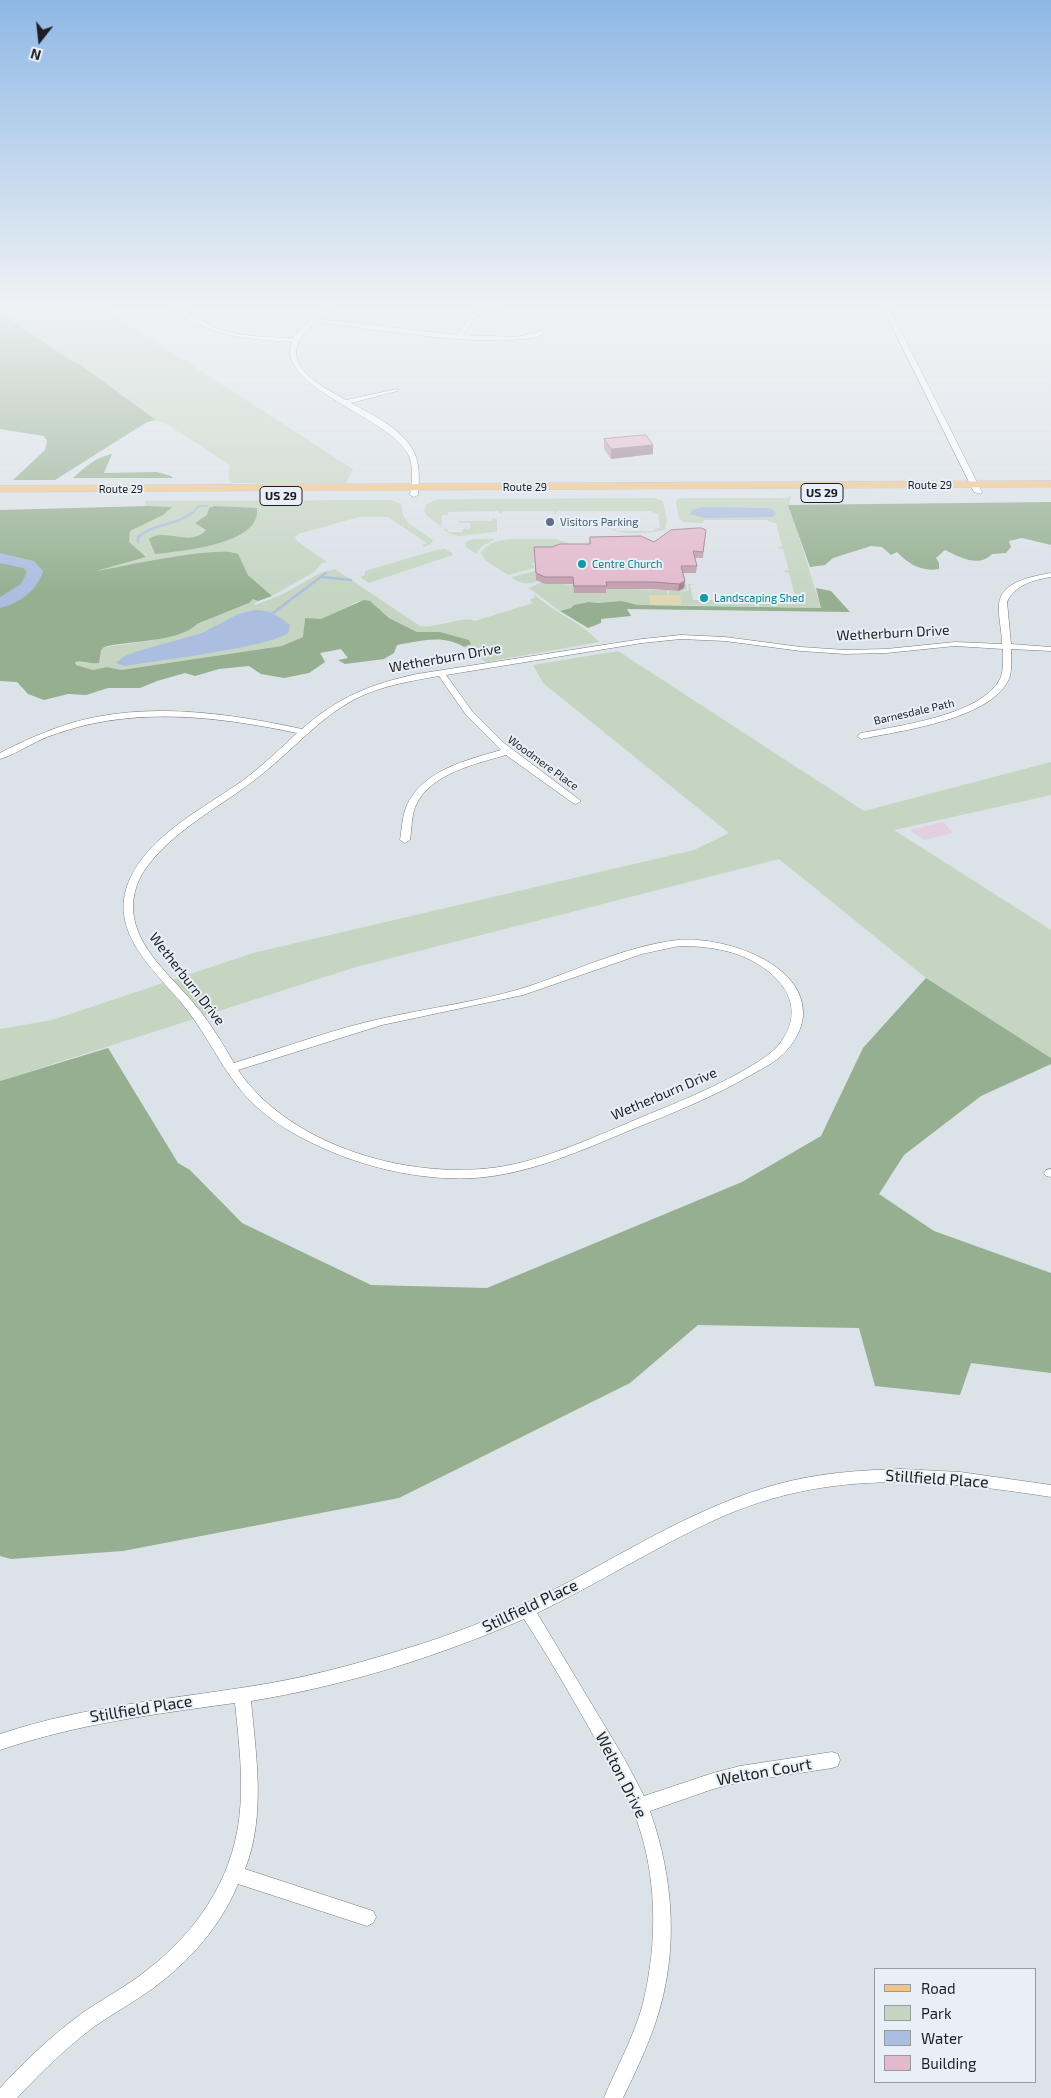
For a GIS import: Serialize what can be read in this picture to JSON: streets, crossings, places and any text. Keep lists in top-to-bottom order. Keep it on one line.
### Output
{"streets":{"main road":["Route 29","US 29"],"street":["Wetherburn Drive","Barnesdale Path","Woodmere Place","Stillfield Place","Welton Court","Welton Drive"]},"crossings":[["Wetherburn Drive","Barnesdale Path"],["Wetherburn Drive","Woodmere Place"],["Stillfield Place","Welton Drive"],["Welton Court","Welton Drive"]],"places":["Visitors Parking","Centre Church","Landscaping Shed"],"legend":["Road","Park","Water","Building"],"north":"bottom"}
